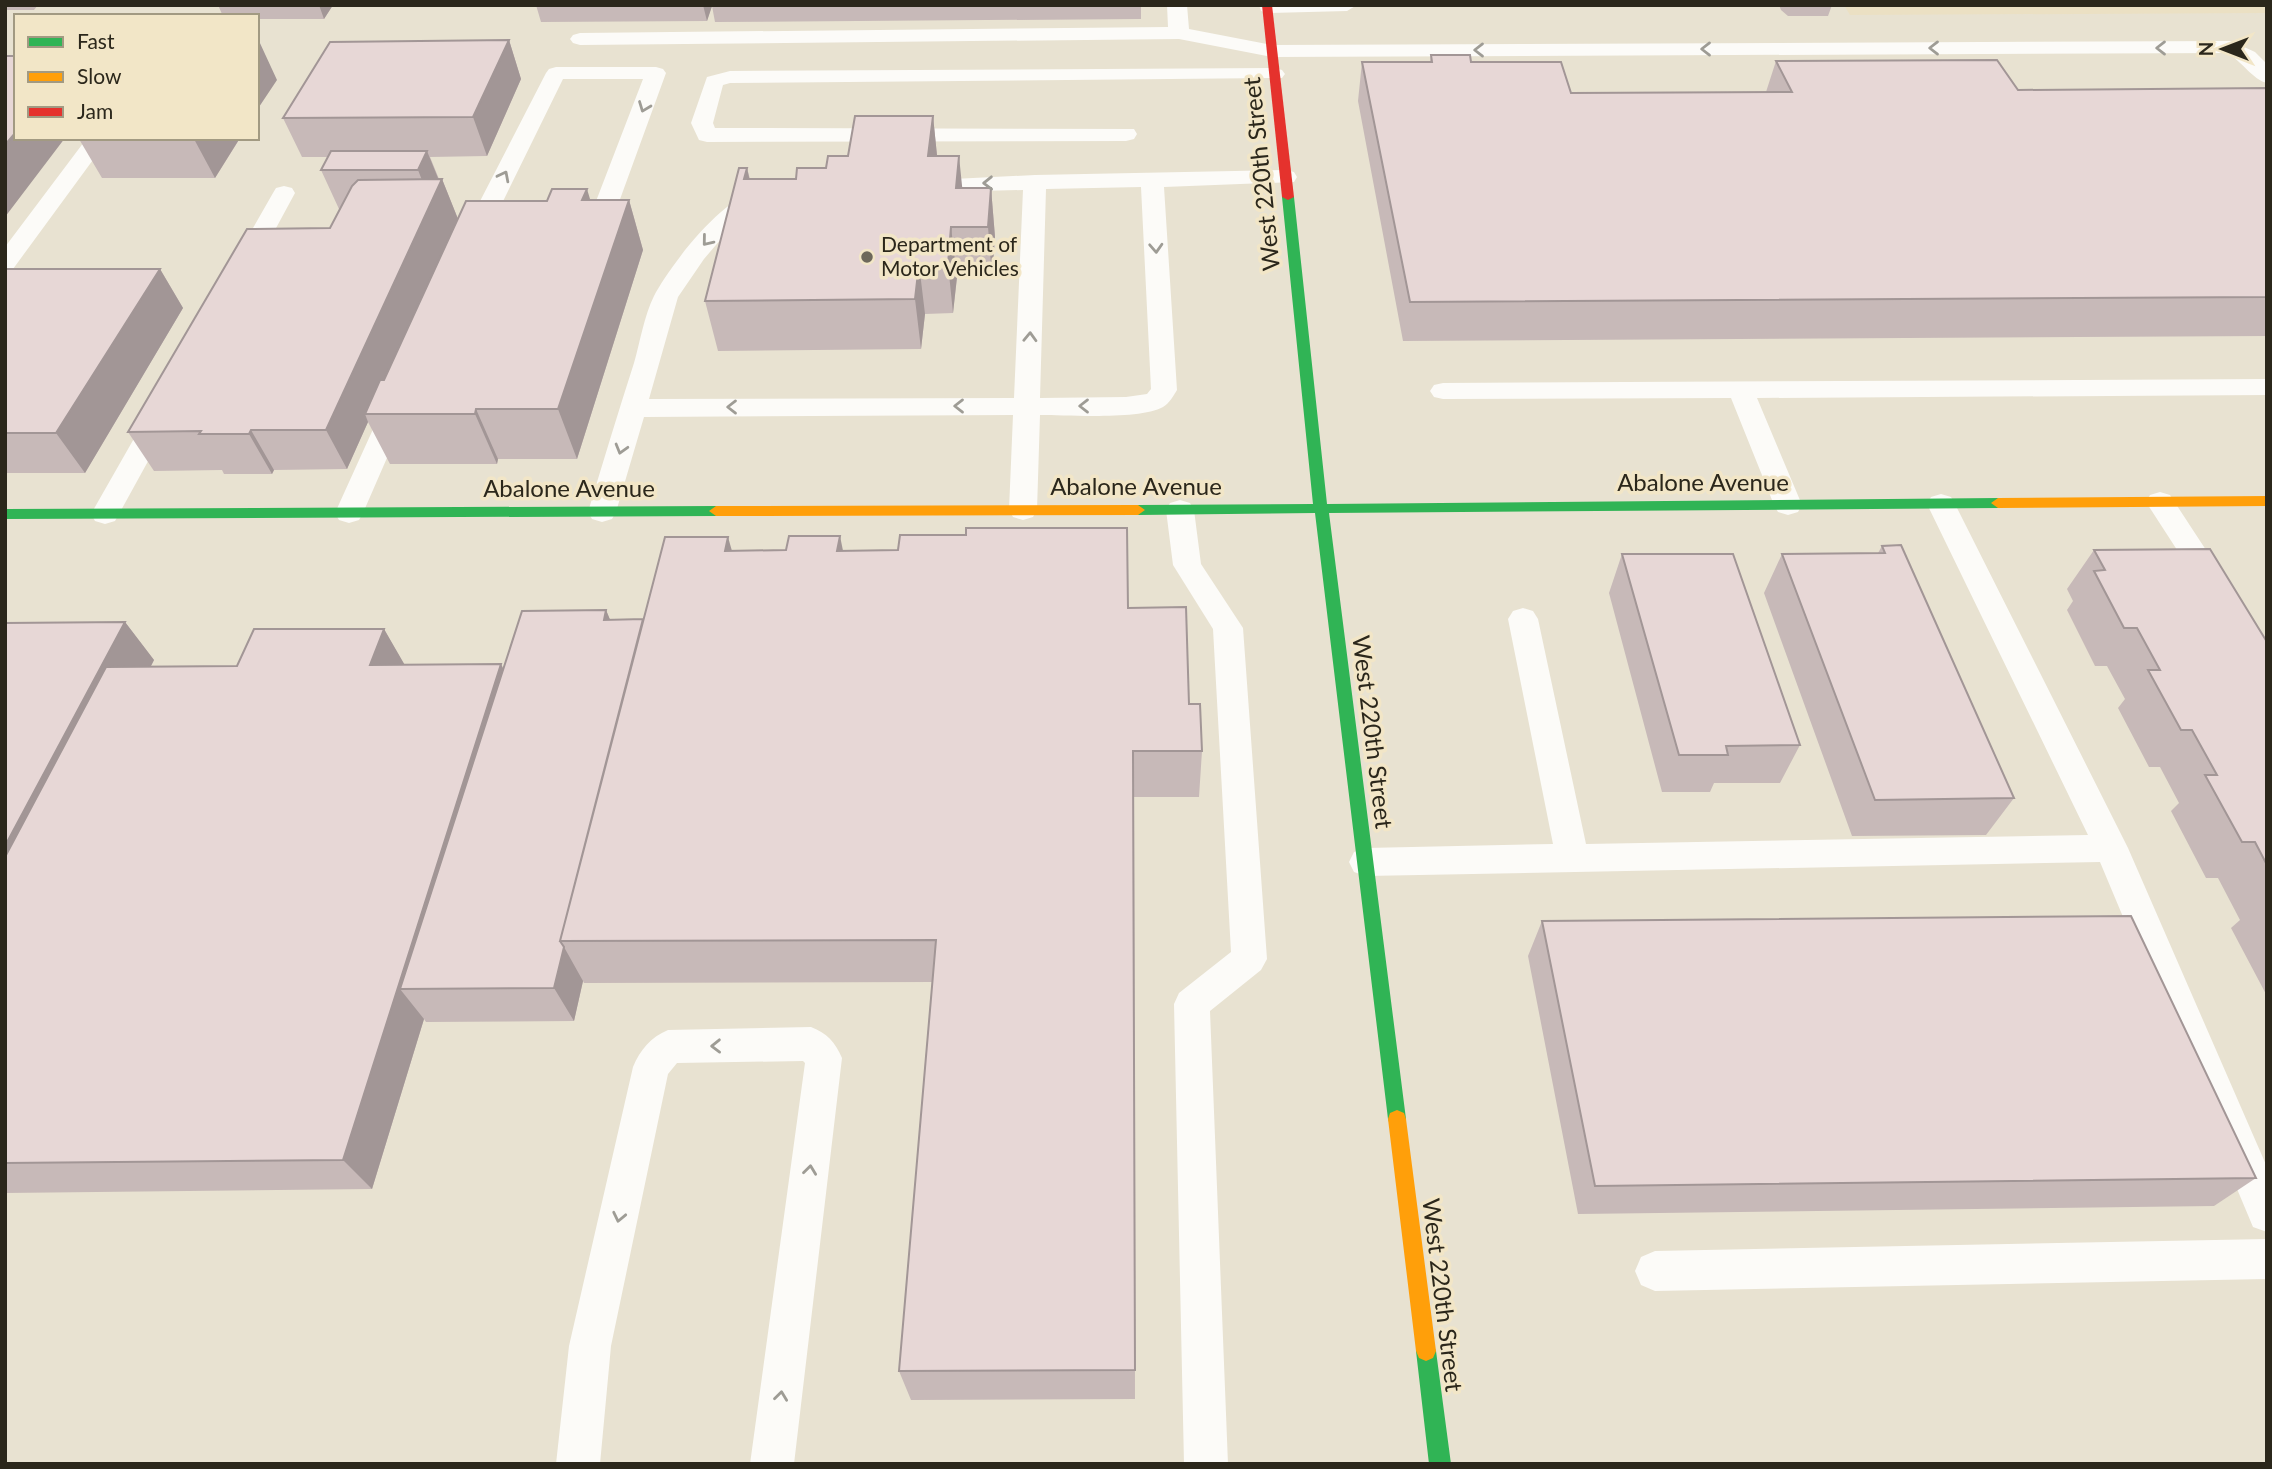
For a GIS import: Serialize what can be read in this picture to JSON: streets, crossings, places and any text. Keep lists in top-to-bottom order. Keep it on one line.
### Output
{"streets":{"street":["West 220th Street","Abalone Avenue"]},"crossings":[["West 220th Street","Abalone Avenue"]],"places":["Department of Motor Vehicles"],"legend":["Fast","Slow","Jam"],"north":"left"}
